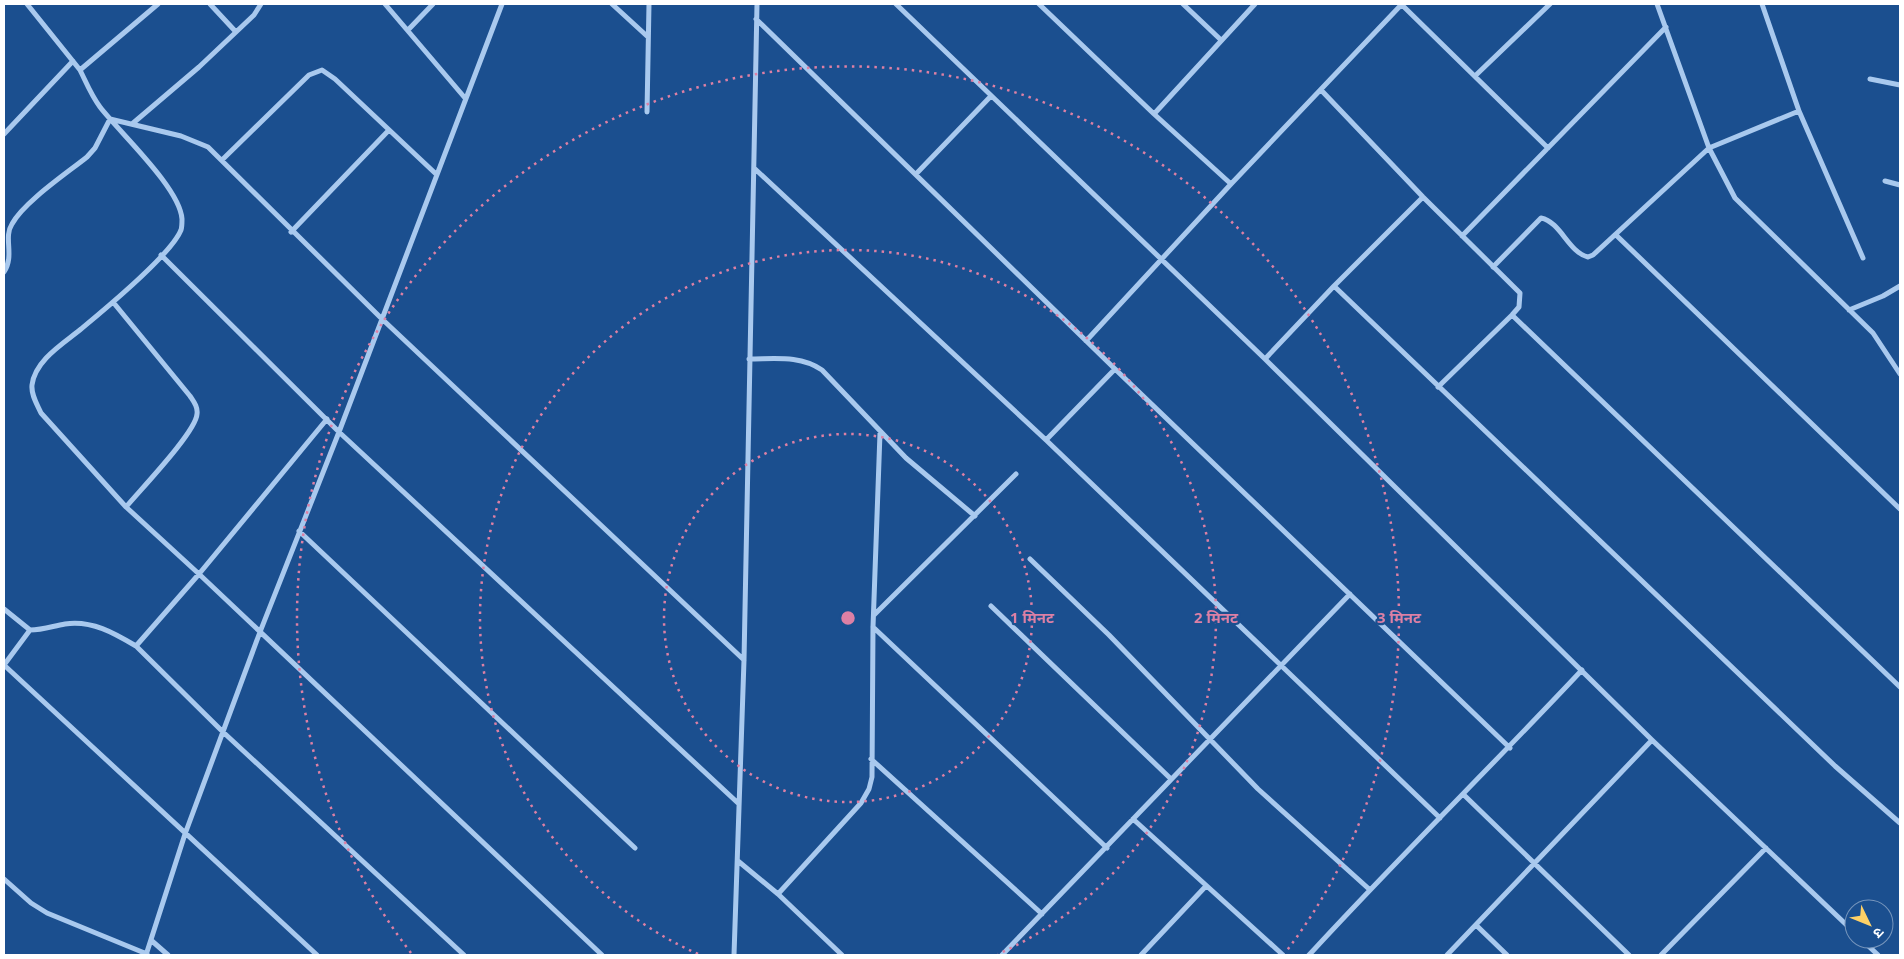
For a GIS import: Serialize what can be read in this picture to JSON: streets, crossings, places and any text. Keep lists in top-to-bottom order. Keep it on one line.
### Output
{"north":"bottom right","rings":["1 मिनट","2 मिनट","3 मिनट"]}
